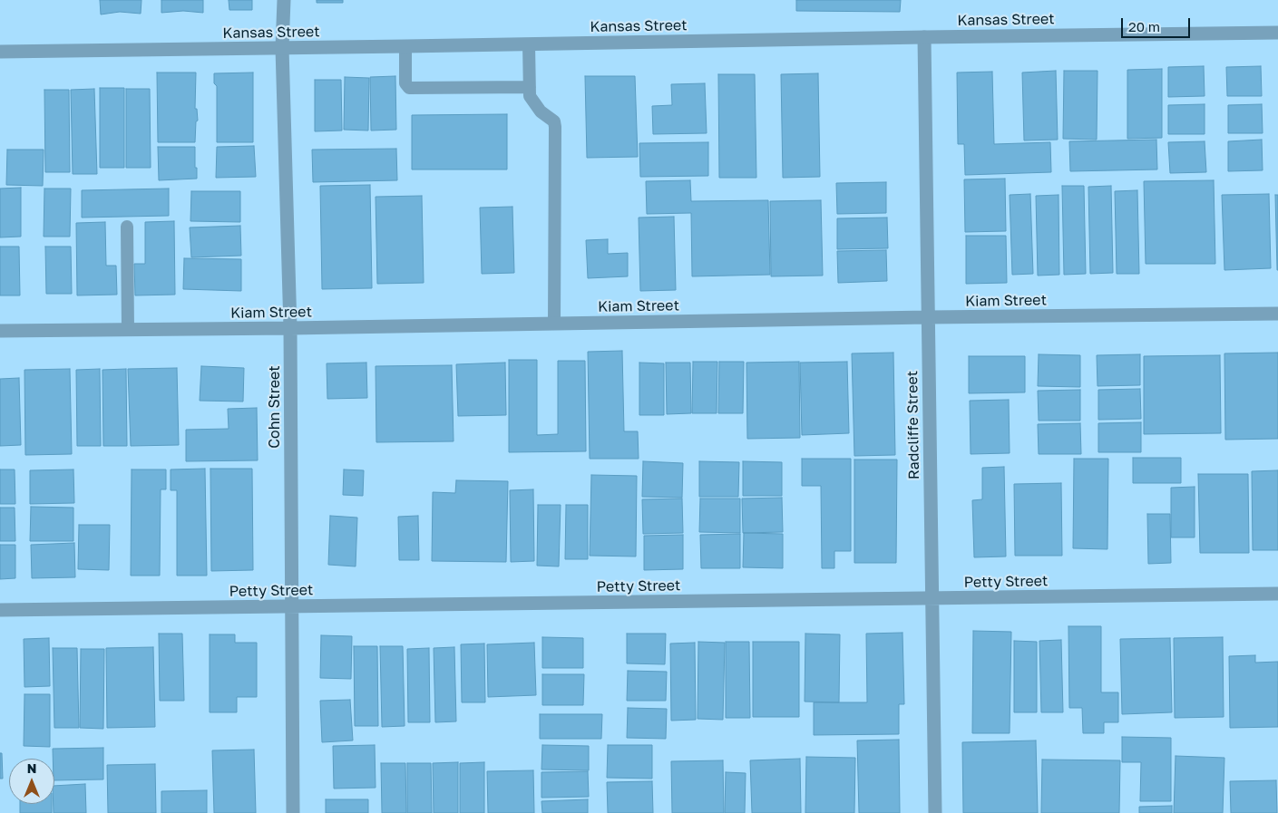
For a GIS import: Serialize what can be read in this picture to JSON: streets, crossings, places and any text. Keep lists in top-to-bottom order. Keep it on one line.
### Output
{"streets":{"street":["Kansas Street","Kiam Street","Cohn Street","Radcliffe Street","Petty Street"]},"crossings":[["Kansas Street","Cohn Street"],["Kansas Street","Radcliffe Street"],["Kiam Street","Cohn Street"],["Kiam Street","Radcliffe Street"],["Cohn Street","Petty Street"],["Radcliffe Street","Petty Street"]],"scale_bar":"20 m","north":"top"}
